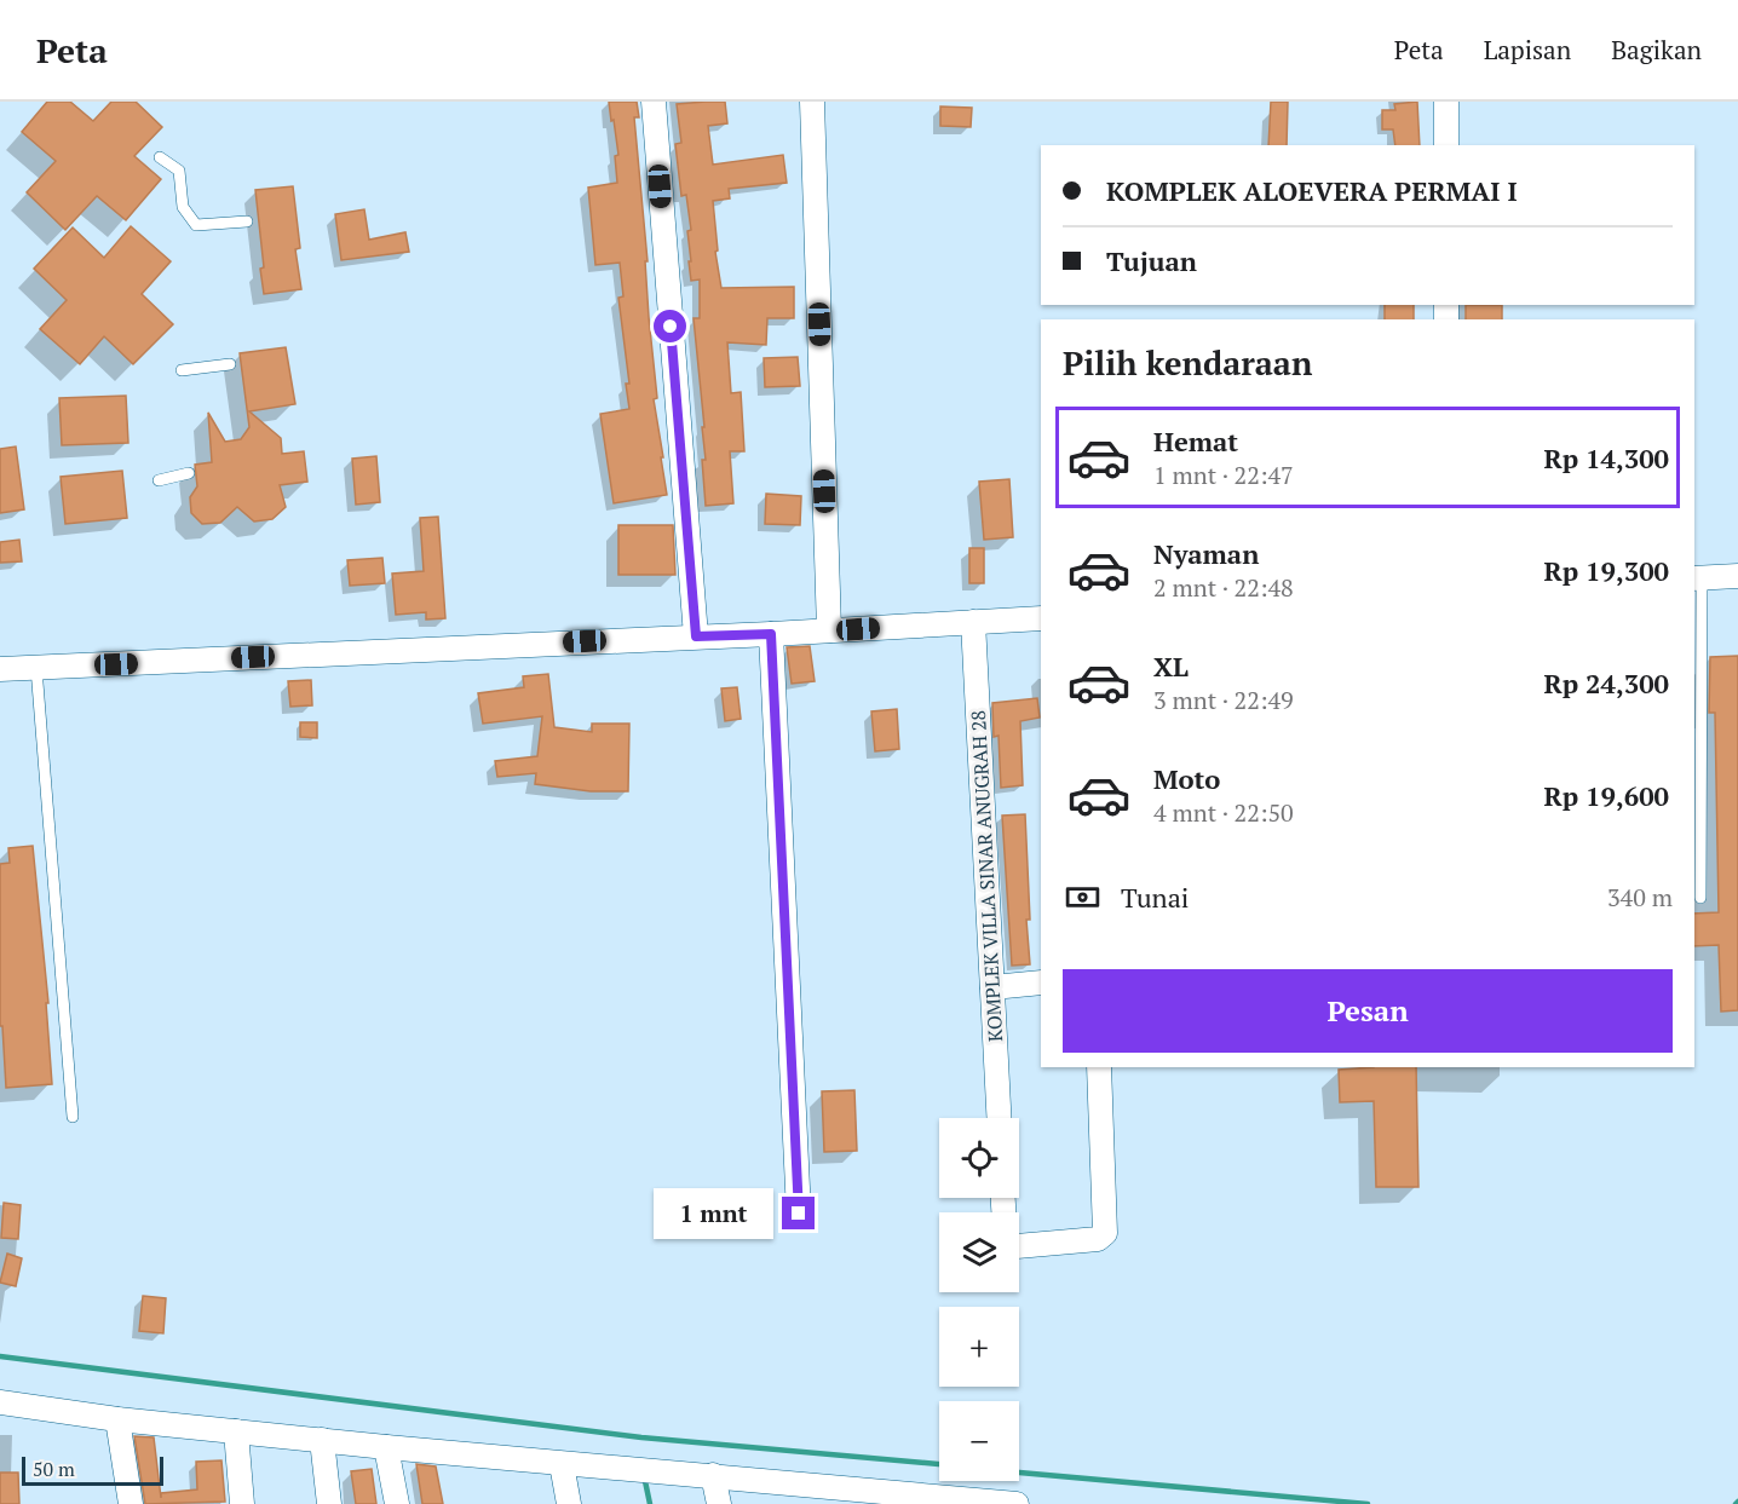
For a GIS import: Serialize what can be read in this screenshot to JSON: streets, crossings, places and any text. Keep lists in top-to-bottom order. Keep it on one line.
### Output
{"streets":{"street":["KOMPLEK VILLA SINAR ANUGRAH 28"]},"scale_bar":"50 m","page":{"header":"Peta","nav":["Peta","Lapisan","Bagikan"],"banner":["KOMPLEK ALOEVERA PERMAI I","Tujuan"],"heading":"Pilih kendaraan","list":[{"name":"Hemat","note":"1 mnt · 22:47","value":"Rp 14,300"},{"name":"Nyaman","note":"2 mnt · 22:48","value":"Rp 19,300"},{"name":"XL","note":"3 mnt · 22:49","value":"Rp 24,300"},{"name":"Moto","note":"4 mnt · 22:50","value":"Rp 19,600"}],"pay":["Tunai","340 m"],"buttons":"Pesan","map_buttons":["+","−"],"bubble":"1 mnt","scale":"50 m"}}
